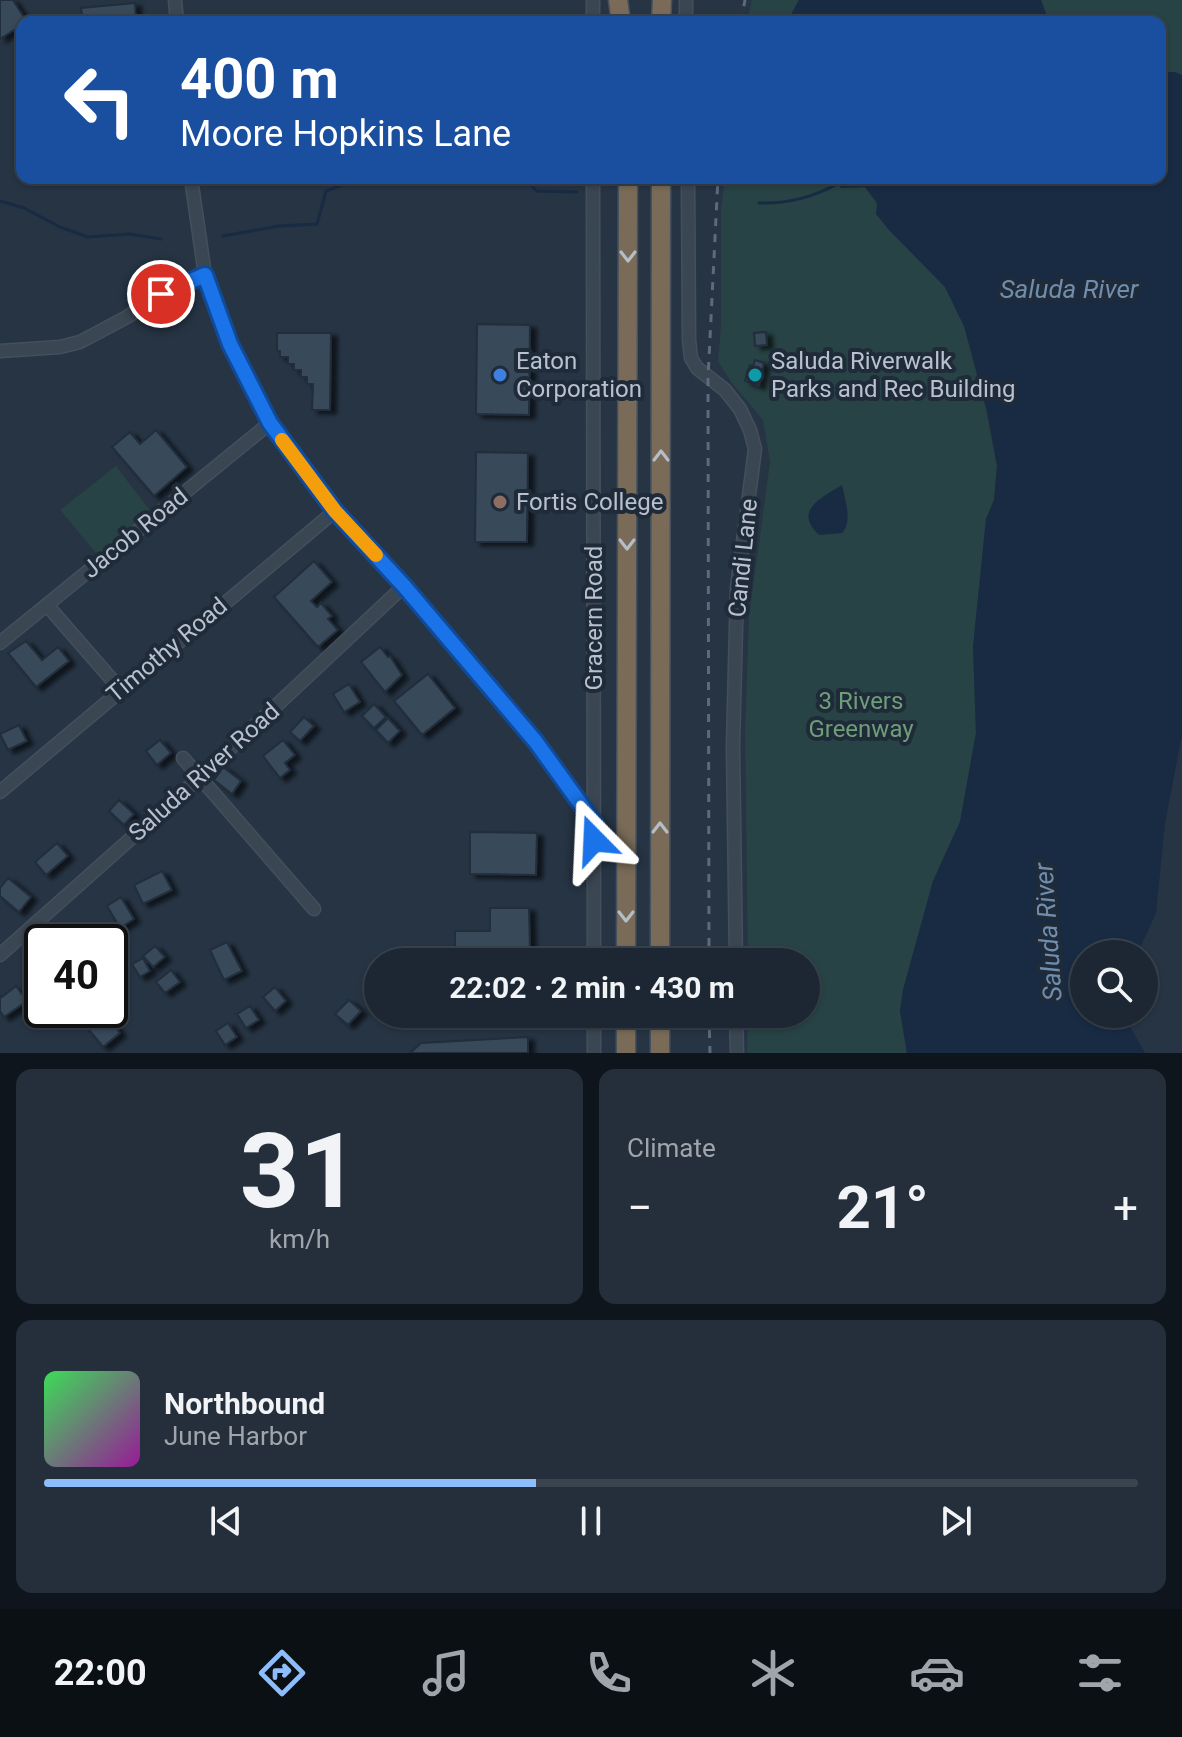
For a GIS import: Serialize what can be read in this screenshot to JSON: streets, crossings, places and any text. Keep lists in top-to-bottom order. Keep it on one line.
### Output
{"streets":{"street":["Jacob Road","Candi Lane","Gracern Road","Timothy Road","Saluda River Road"]},"water":["Saluda River"],"parks":["3 Rivers Greenway"],"places":["Eaton Corporation","Saluda Riverwalk Parks and Rec Building","Fortis College"],"page":{"turn":["400 m","Moore Hopkins Lane"],"limit":"40","trip":"22:02 · 2 min · 430 m","tile":[["31","km/h"],"Climate"],"heat":["−","21°","+"],"song":["Northbound","June Harbor"],"tabs":"22:00"}}
